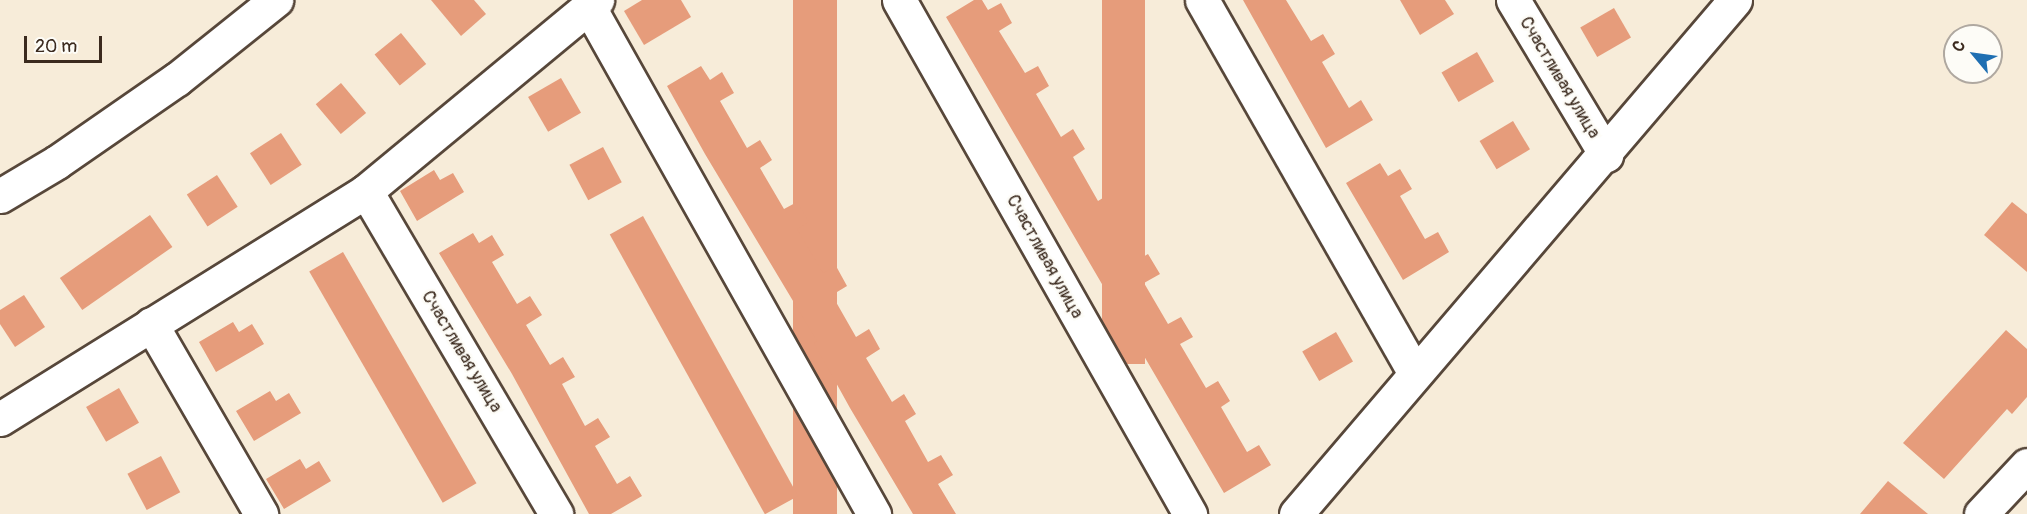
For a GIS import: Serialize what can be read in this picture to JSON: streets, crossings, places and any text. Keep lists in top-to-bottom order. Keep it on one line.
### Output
{"streets":{"street":["Счастливая улица"]},"scale_bar":"20 m","north":"top left"}
